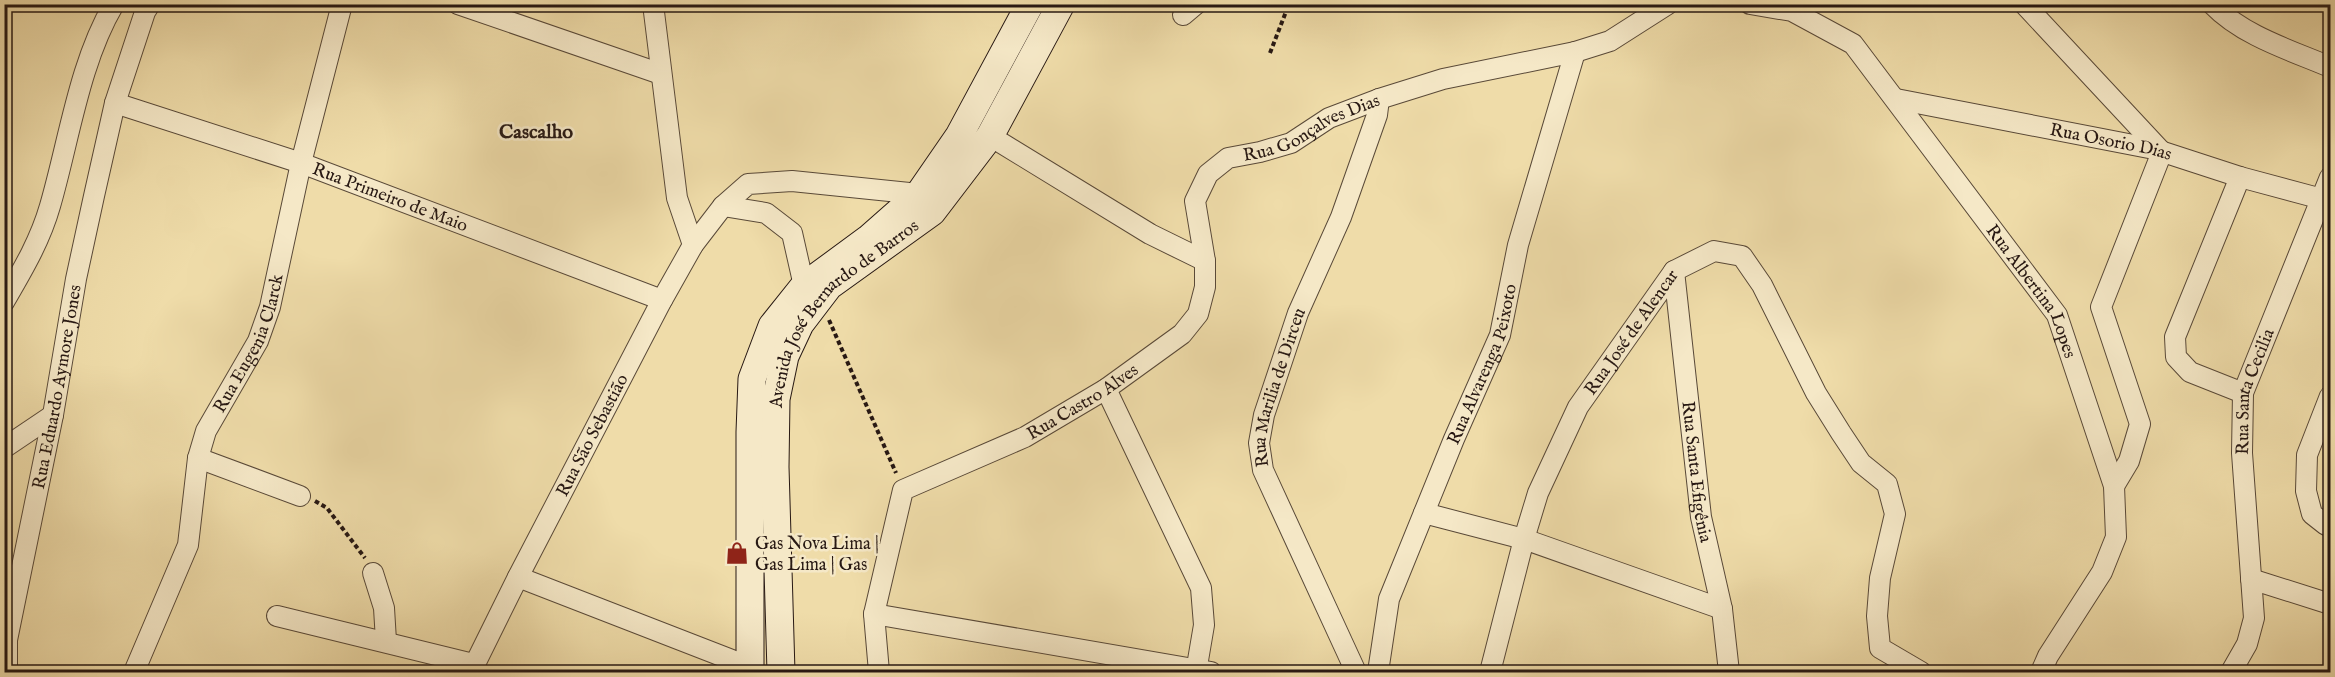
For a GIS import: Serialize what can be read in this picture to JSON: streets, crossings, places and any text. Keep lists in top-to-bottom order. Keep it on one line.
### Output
{"streets":{"main road":["Avenida José Bernardo de Barros"],"street":["Rua Gonçalves Dias","Rua Osorio Dias","Rua Primeiro de Maio","Rua Albertina Lopes","Rua José de Alencar","Rua Eugenia Clarck","Rua Alvarenga Peixoto","Rua Eduardo Aymore Jones","Rua Marilia de Dirceu","Rua Santa Cecilia","Rua Castro Alves","Rua São Sebastião","Rua Santa Efigênia"]},"crossings":[["Rua Gonçalves Dias","Rua Alvarenga Peixoto"],["Rua Gonçalves Dias","Rua Marilia de Dirceu"],["Rua Gonçalves Dias","Rua Castro Alves"],["Rua Osorio Dias","Rua Albertina Lopes"],["Rua Osorio Dias","Rua Santa Cecilia"],["Rua Primeiro de Maio","Rua Eugenia Clarck"],["Rua Primeiro de Maio","Rua Eduardo Aymore Jones"],["Rua Primeiro de Maio","Rua São Sebastião"],["Avenida José Bernardo de Barros","Rua São Sebastião"],["Rua José de Alencar","Rua Santa Efigênia"]],"districts":["Cascalho"],"places":{"shop":["Gas Nova Lima | Gas Lima | Gas"]}}
